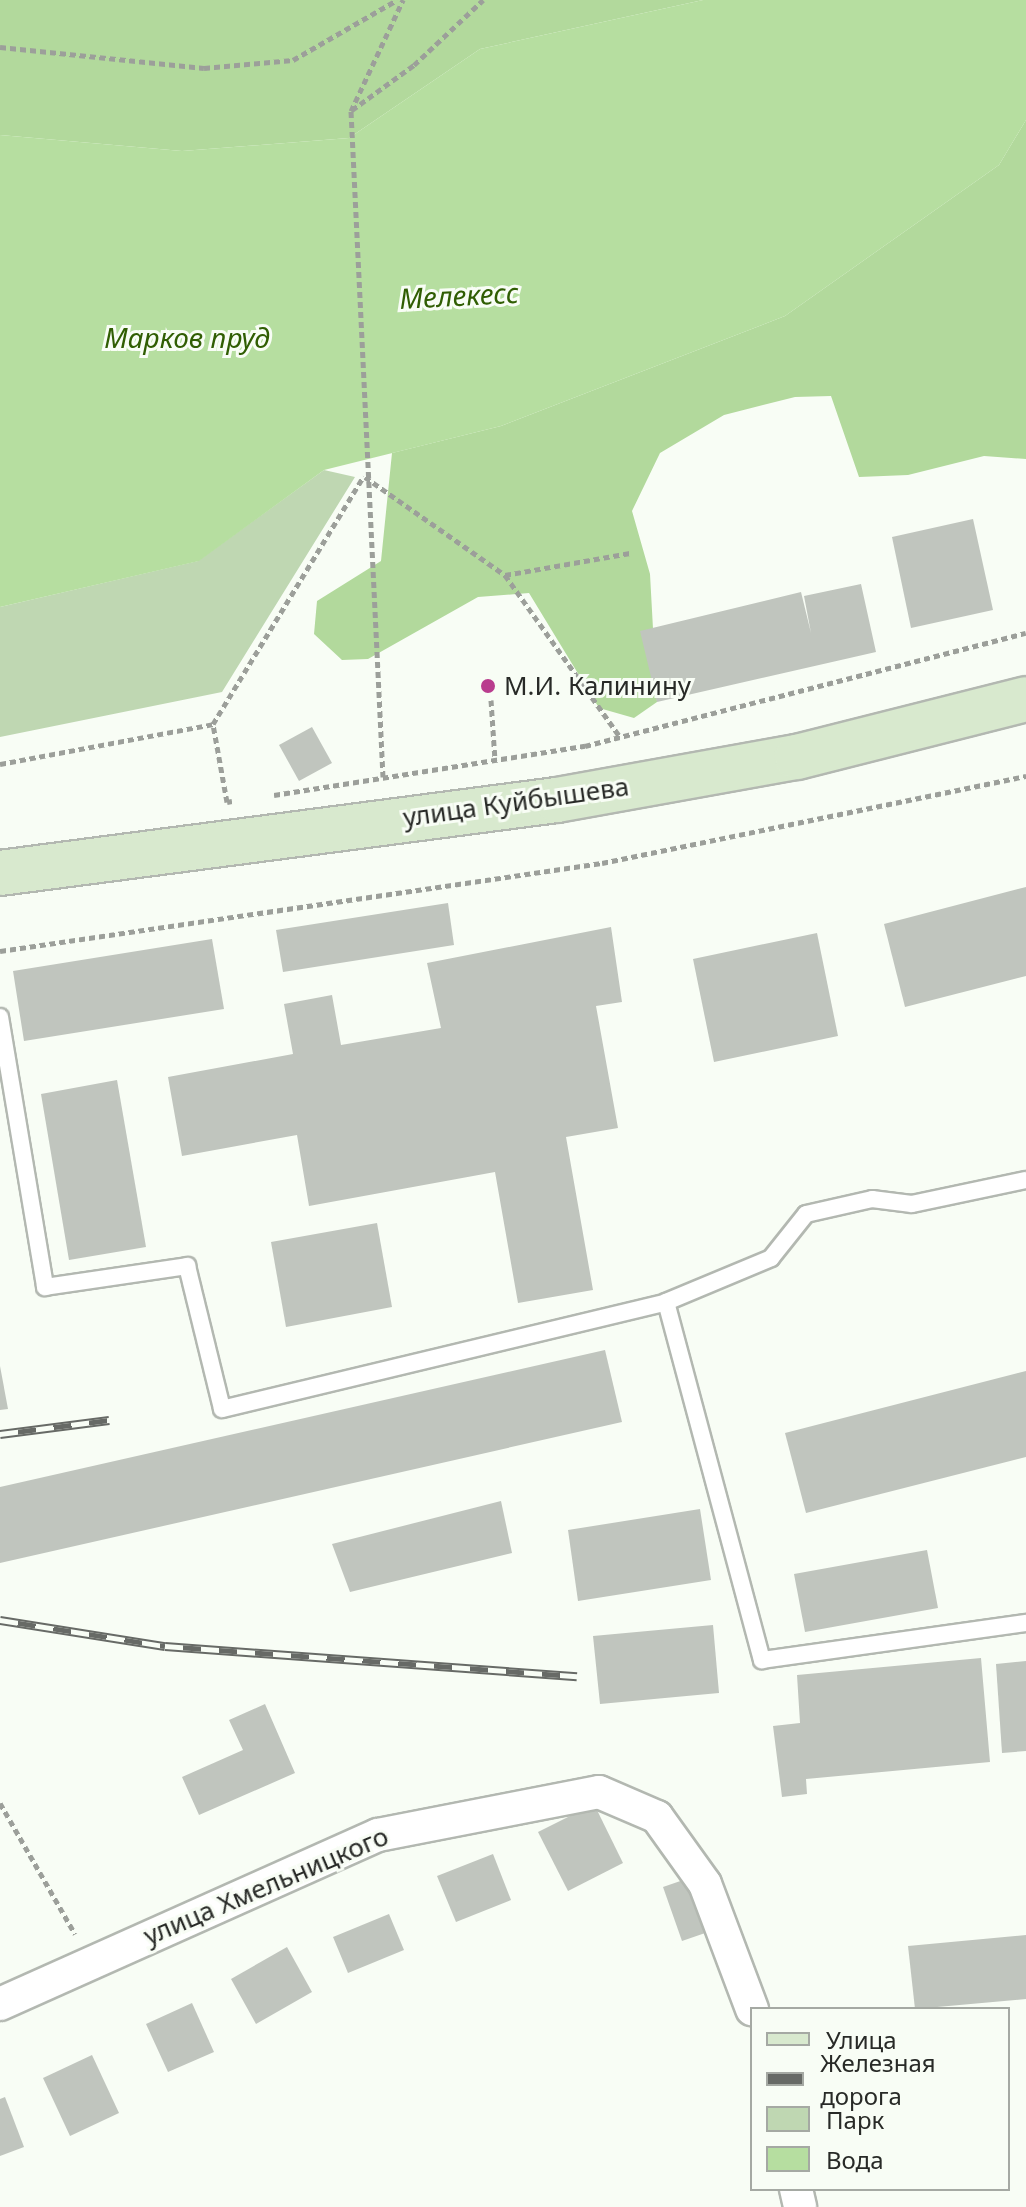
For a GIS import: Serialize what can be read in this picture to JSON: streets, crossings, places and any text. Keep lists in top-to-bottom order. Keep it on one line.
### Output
{"streets":{"main road":["улица Куйбышева"],"street":["улица Хмельницкого"]},"water":["Мелекесс","Марков пруд"],"places":["М.И. Калинину"],"legend":["Улица","Железная дорога","Парк","Вода"]}
